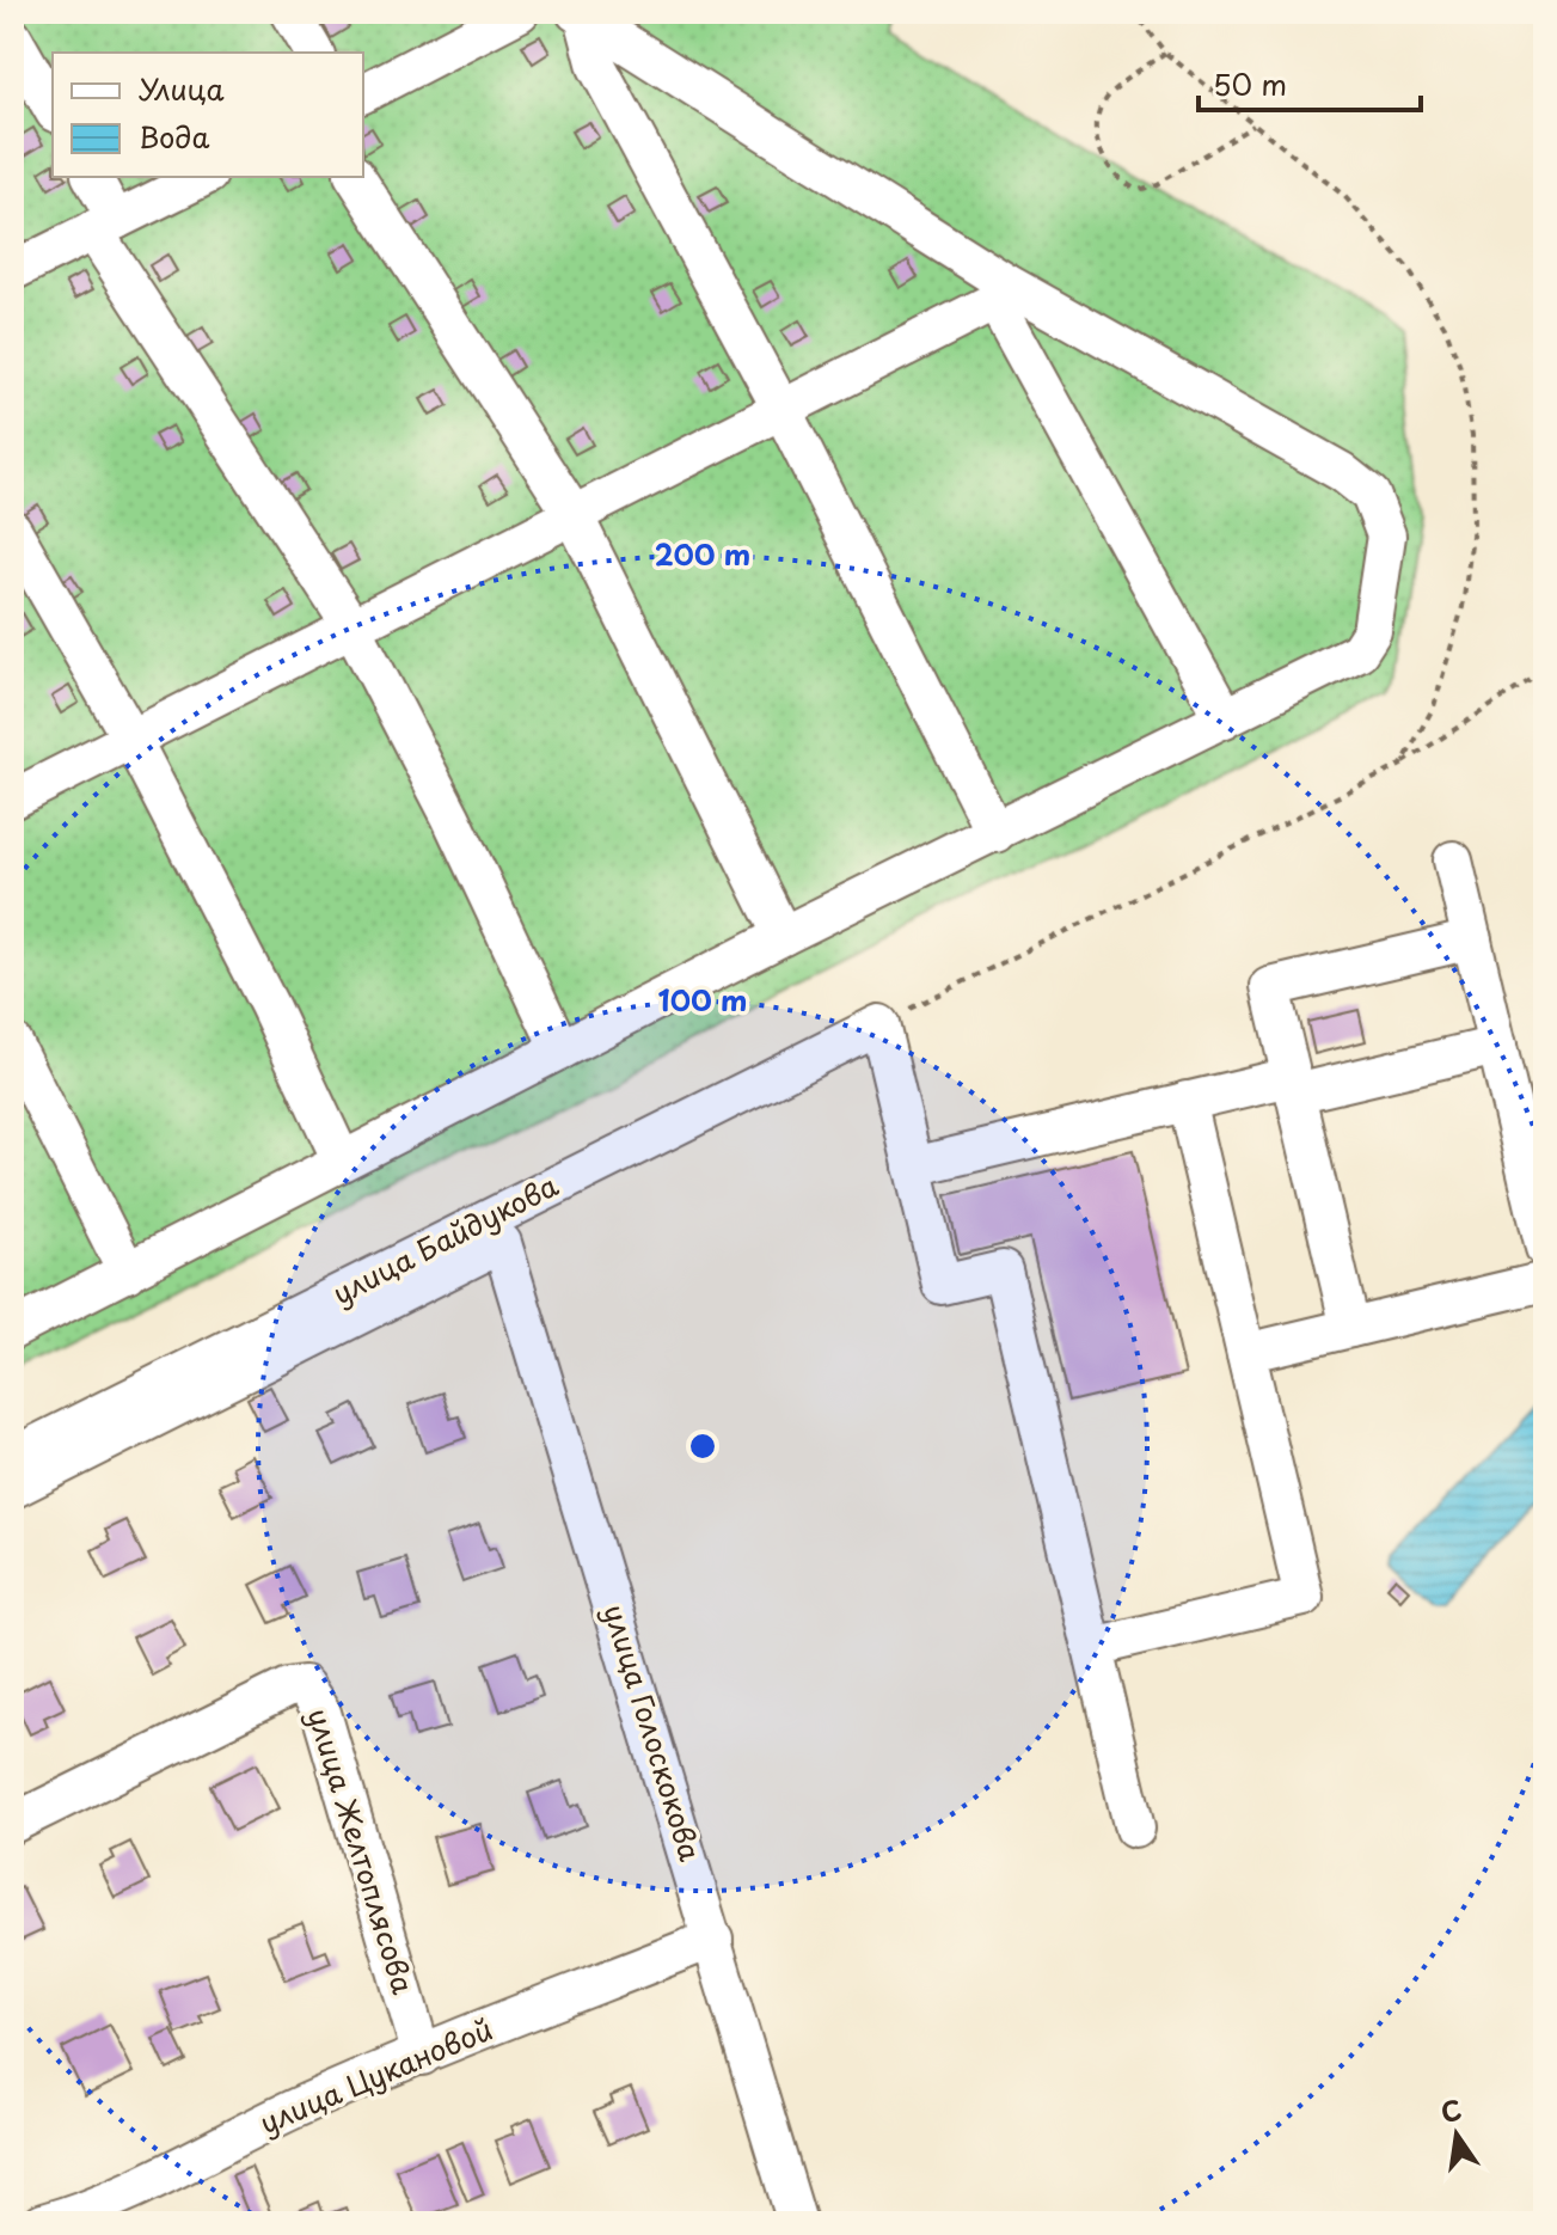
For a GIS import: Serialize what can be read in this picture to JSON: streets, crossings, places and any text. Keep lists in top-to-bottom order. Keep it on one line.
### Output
{"streets":{"street":["улица Байдукова","улица Голоскокова","улица Желтоплясова","улица Цукановой"]},"crossings":[["улица Байдукова","улица Голоскокова"],["улица Голоскокова","улица Цукановой"],["улица Желтоплясова","улица Цукановой"]],"legend":["Улица","Вода"],"scale_bar":"50 m","north":"top","rings":["200 m","100 m"]}
